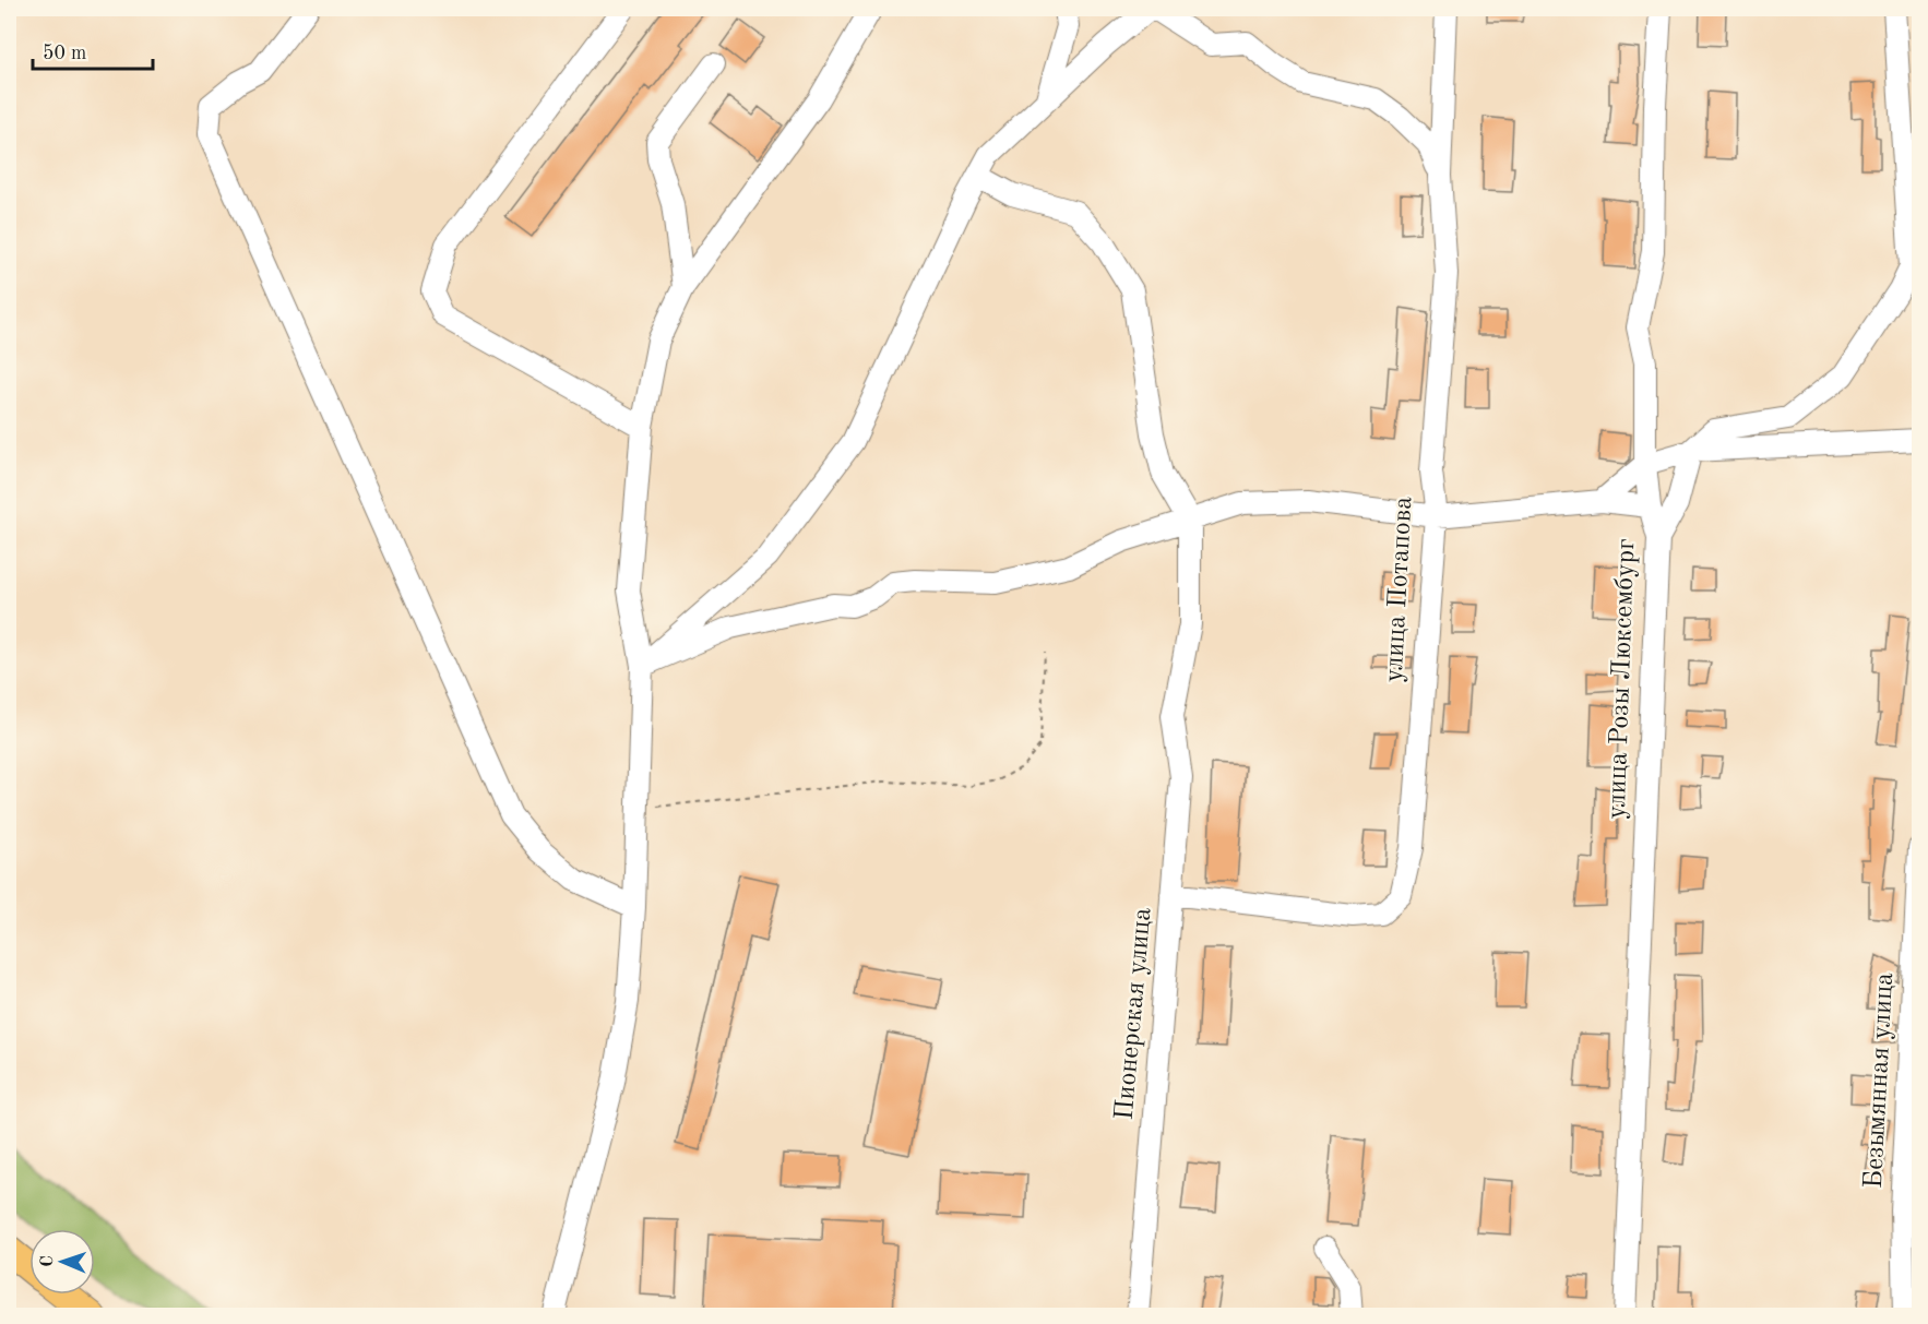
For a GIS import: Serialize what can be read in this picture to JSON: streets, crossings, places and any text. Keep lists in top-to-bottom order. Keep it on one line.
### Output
{"streets":{"street":["улица Потапова","улица Розы Люксембург","Пионерская улица","Безымянная улица"]},"crossings":[["улица Потапова","Пионерская улица"]],"scale_bar":"50 m","north":"left"}
